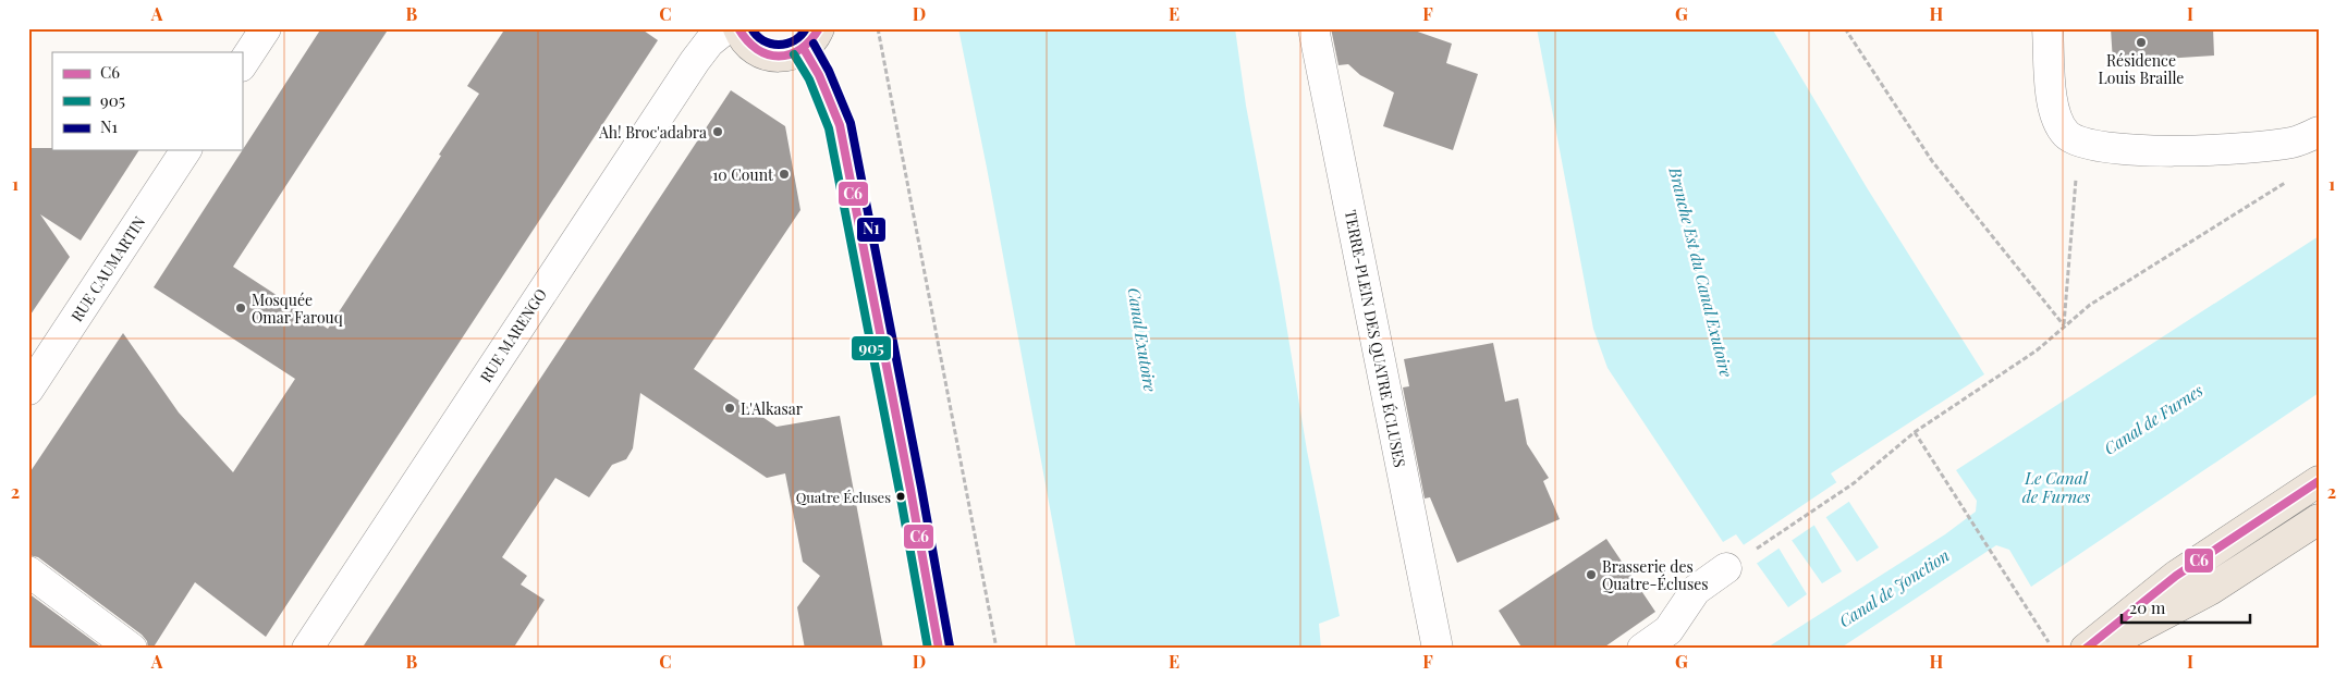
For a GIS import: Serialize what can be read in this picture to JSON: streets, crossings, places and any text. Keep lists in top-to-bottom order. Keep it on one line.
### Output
{"streets":{"street":["RUE CAUMARTIN","RUE MARENGO","TERRE-PLEIN DES QUATRE ÉCLUSES"]},"water":["Branche Est du Canal Exutoire","Canal Exutoire","Canal de Furnes","Le Canal de Furnes","Canal de Jonction"],"places":["Résidence Louis Braille","Ah! Broc'adabra","10 Count","Mosquée Omar Farouq","L'Alkasar","Quatre Écluses","Brasserie des Quatre-Écluses"],"lines":["transit line C6","transit line N1","transit line 905"],"legend":["C6","905","N1"],"scale_bar":"20 m","grid":{"columns":["A","B","C","D","E","F","G","H","I"],"rows":["1","2"]}}
